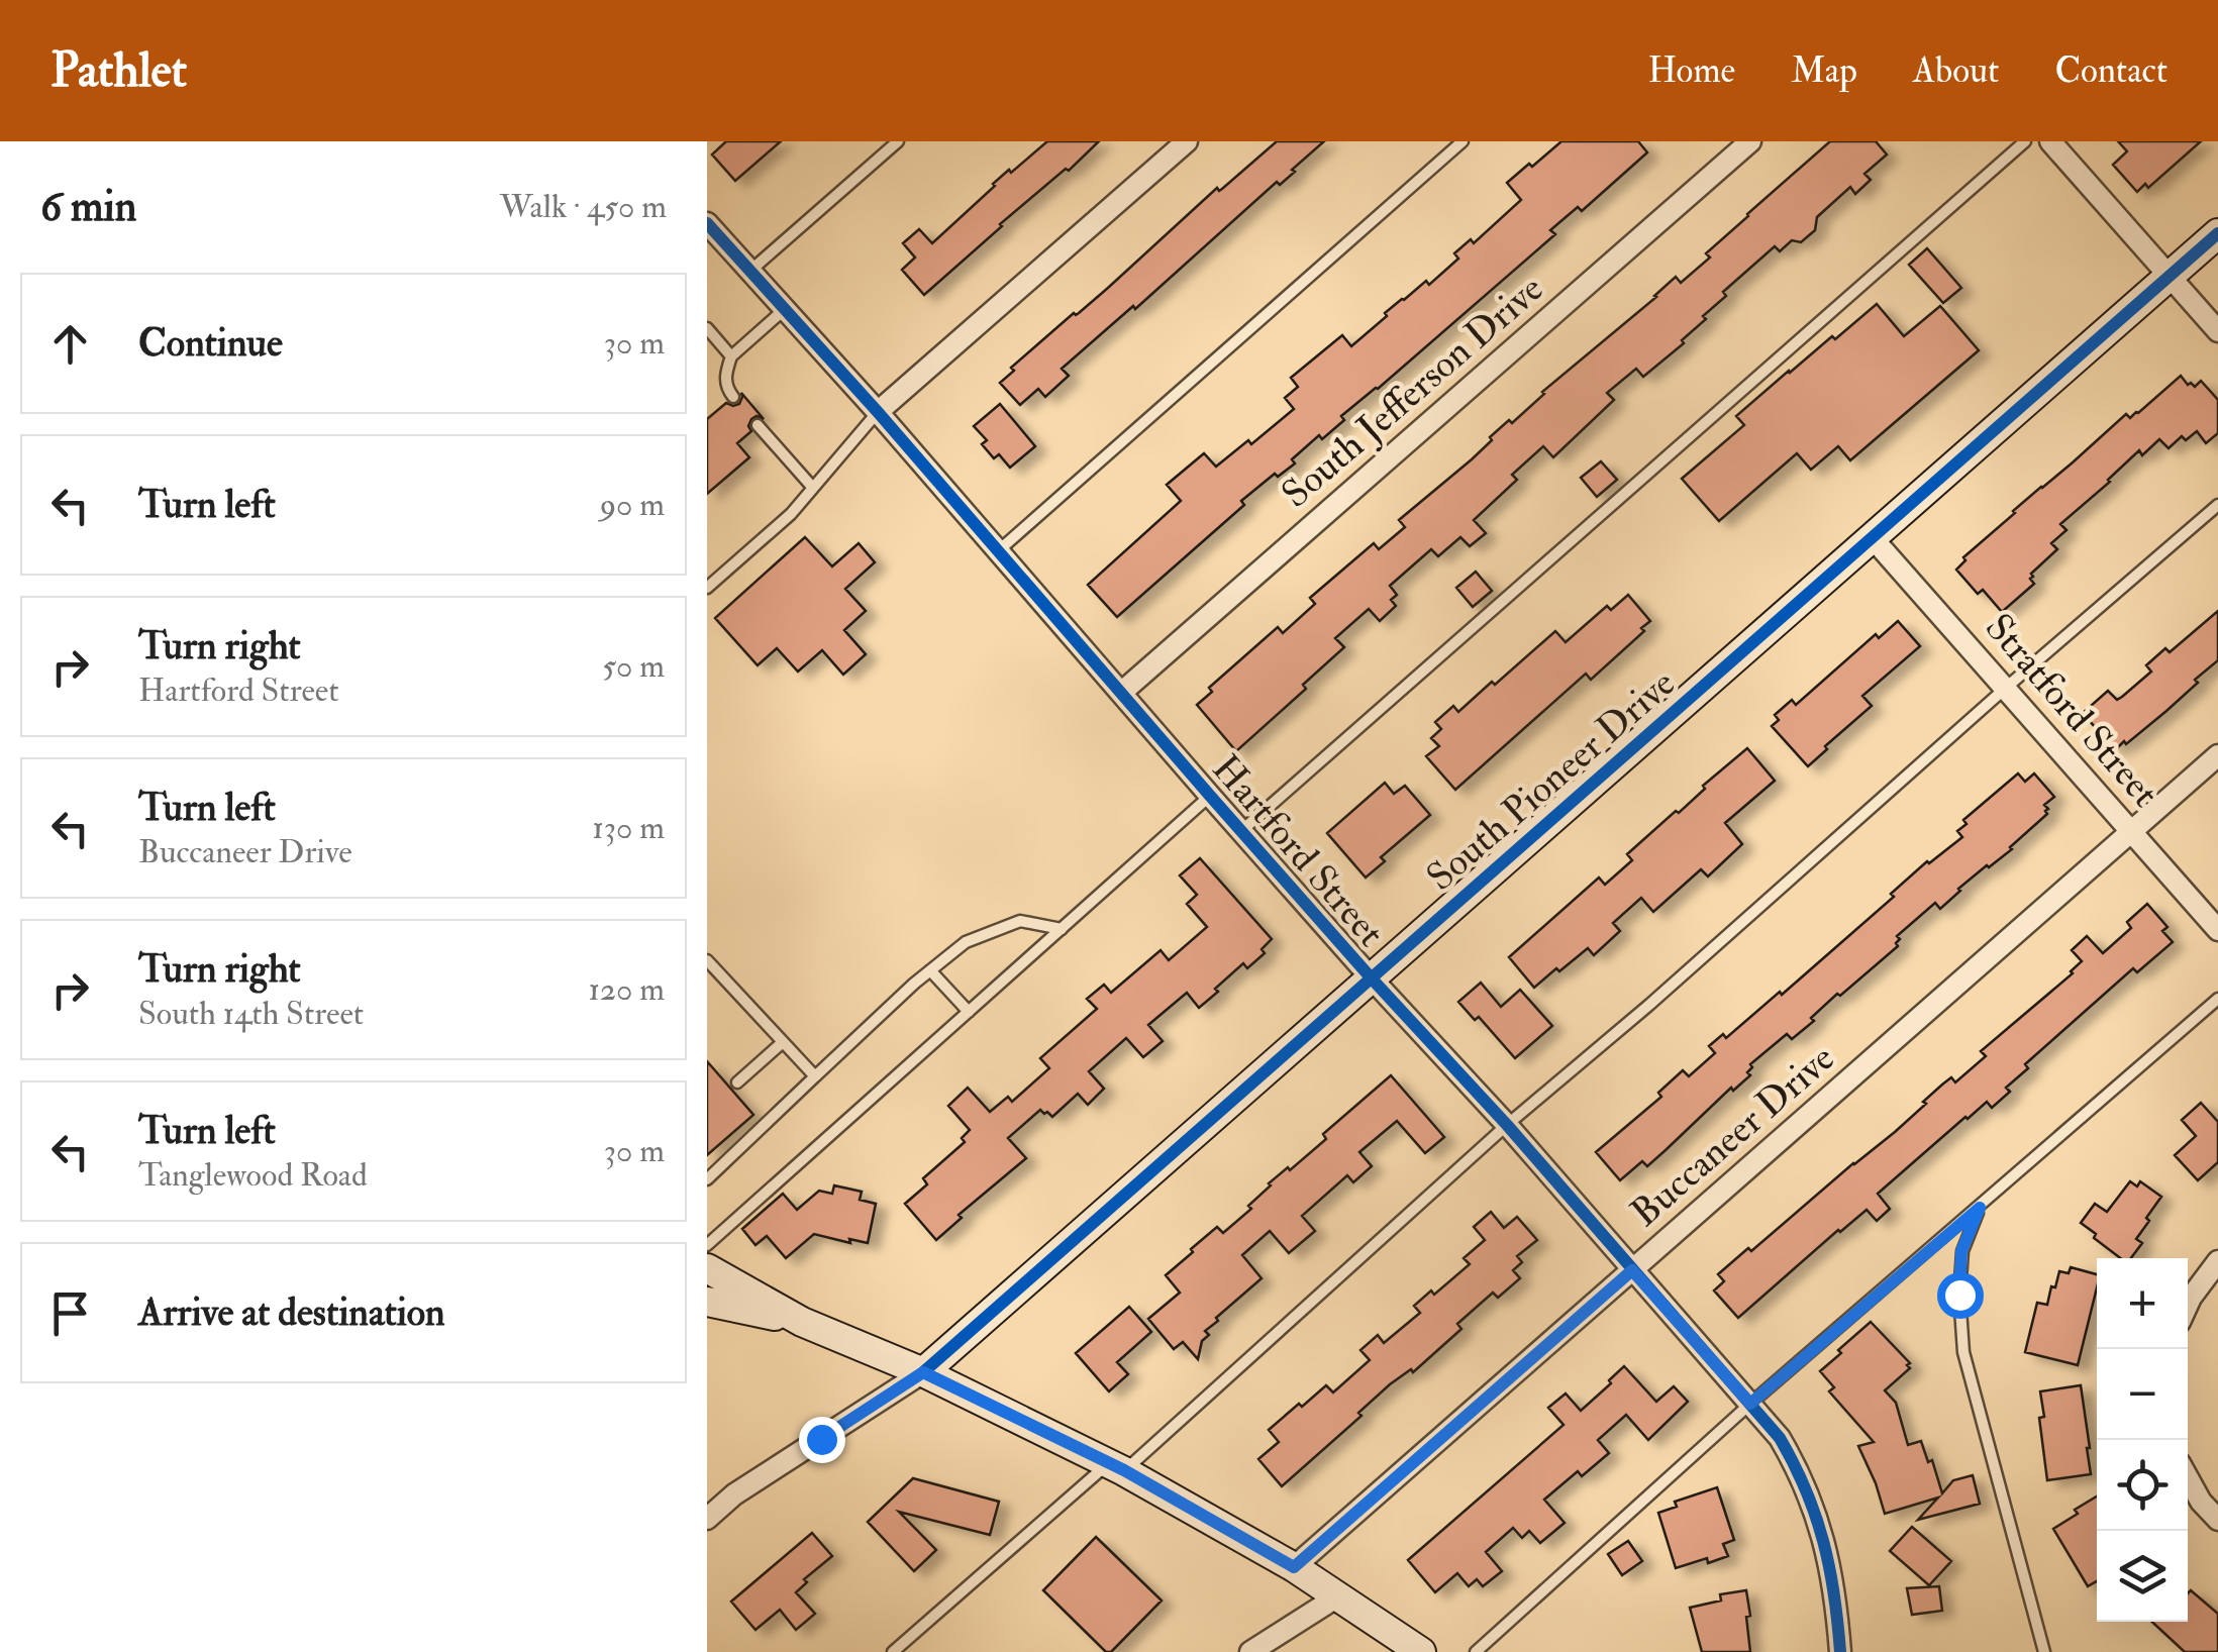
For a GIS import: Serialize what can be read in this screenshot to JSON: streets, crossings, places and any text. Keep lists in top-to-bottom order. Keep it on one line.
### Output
{"streets":{"street":["South Jefferson Drive","Stratford Street","South Pioneer Drive","Hartford Street","Buccaneer Drive"]},"crossings":[["South Jefferson Drive","Hartford Street"],["Stratford Street","South Pioneer Drive"],["Stratford Street","Buccaneer Drive"],["South Pioneer Drive","Hartford Street"],["Hartford Street","Buccaneer Drive"]],"page":{"header":"Pathlet","nav":["Home","Map","About","Contact"],"heading":["6 min","Walk · 450 m"],"list":[["Continue","30 m"],["Turn left","90 m"],["Turn right","Hartford Street","50 m"],["Turn left","Buccaneer Drive","130 m"],["Turn right","South 14th Street","120 m"],["Turn left","Tanglewood Road","30 m"],"Arrive at destination"],"map_buttons":["+","−"]}}
